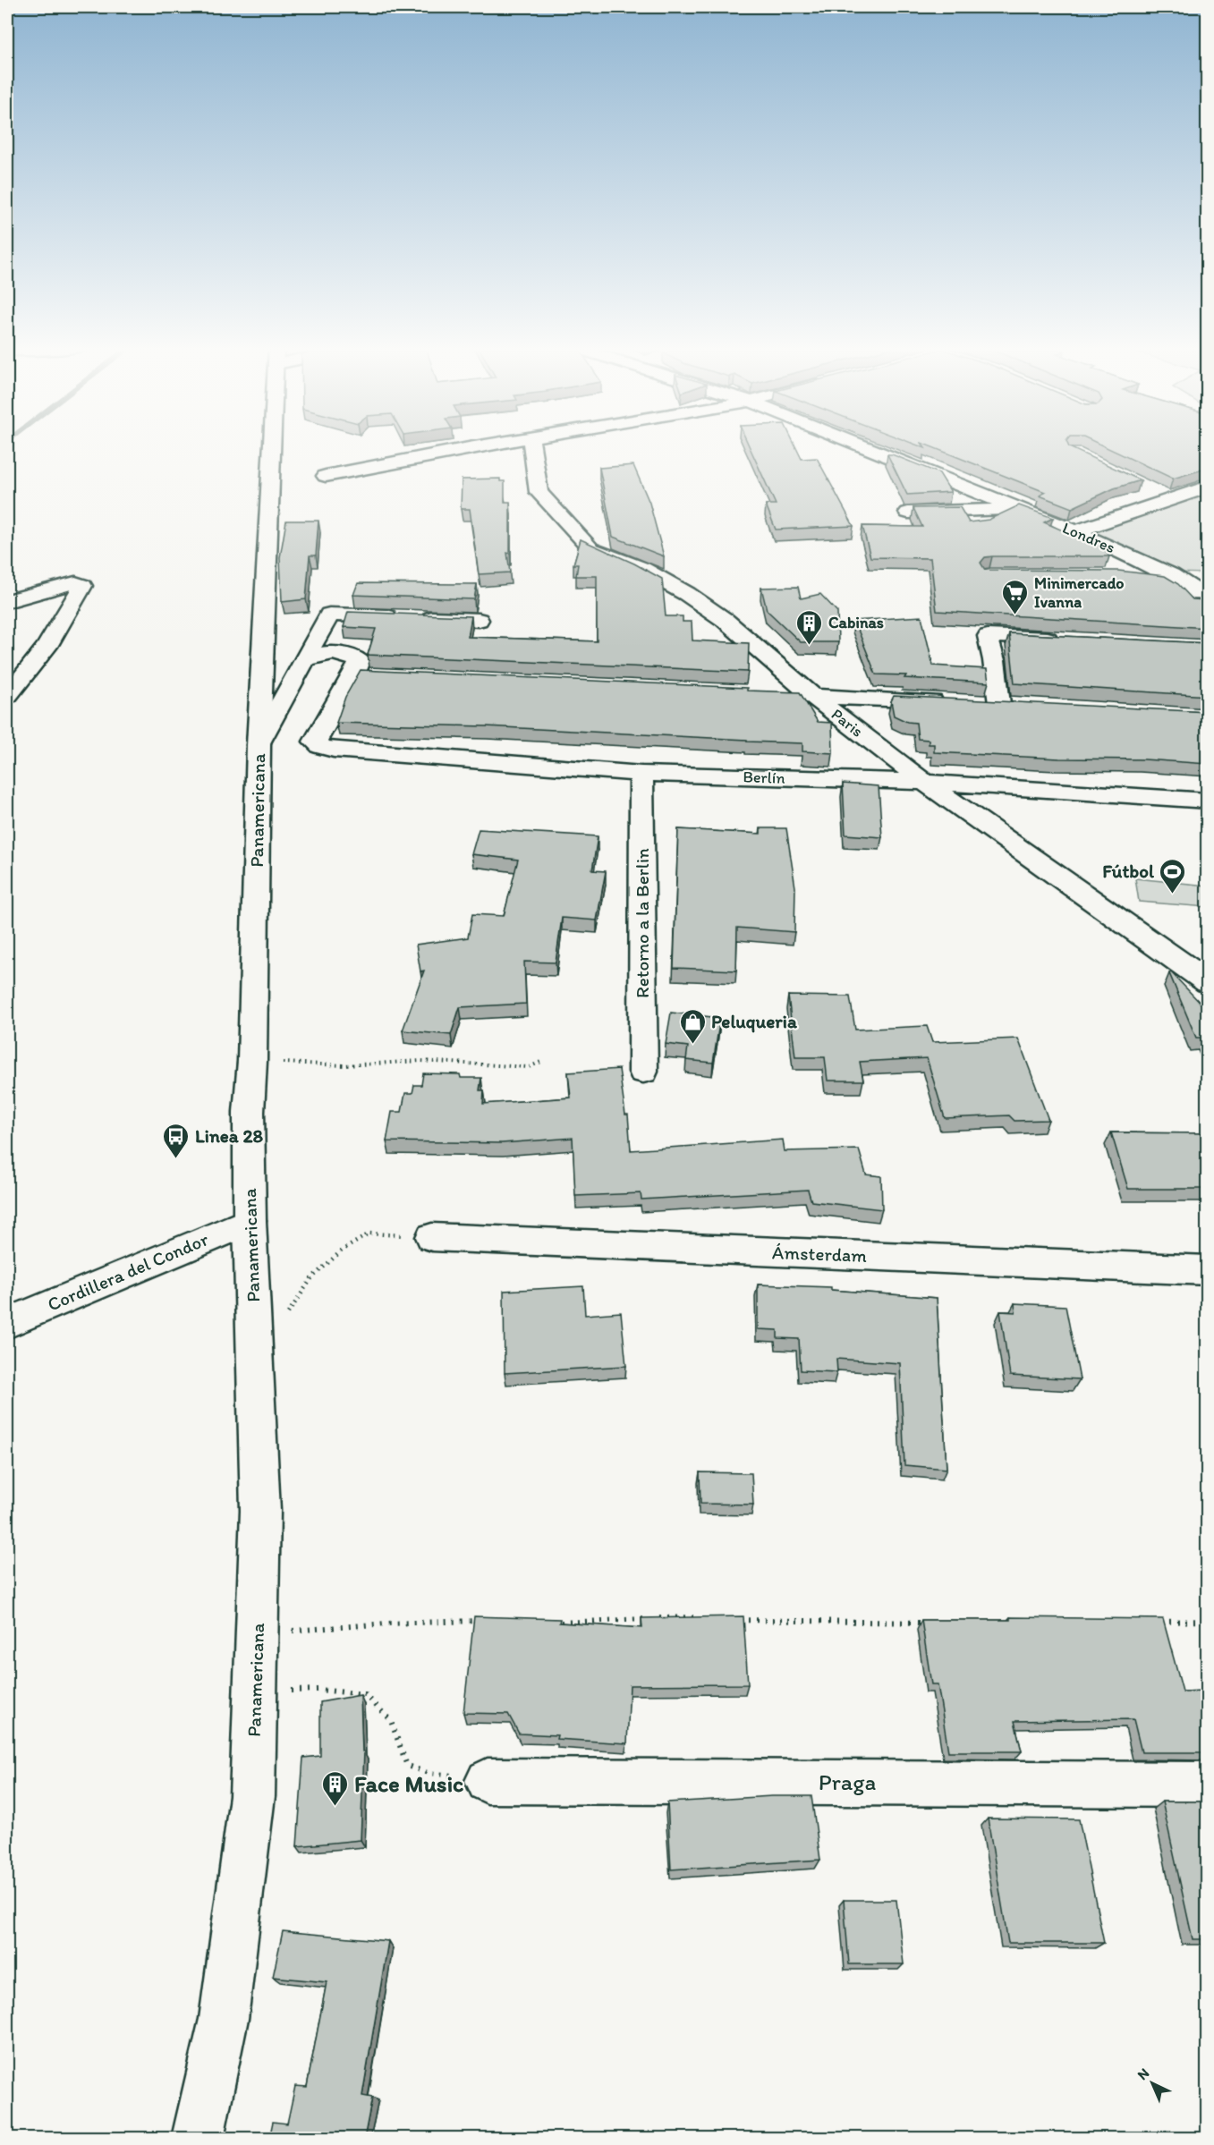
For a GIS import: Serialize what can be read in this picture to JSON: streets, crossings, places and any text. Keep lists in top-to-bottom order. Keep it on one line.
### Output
{"streets":{"street":["Londres","Paris","Berlín","Panamericana","Retorno a la Berlin","Ámsterdam","Cordillera del Condor","Praga"]},"crossings":[["Paris","Berlín"],["Berlín","Retorno a la Berlin"],["Panamericana","Cordillera del Condor"]],"places":{"supermarket":["Minimercado Ivanna"],"building":["Cabinas","Face Music"],"sports":["Fútbol"],"shop":["Peluqueria"],"bus stop":["Linea 28"]},"north":"top left"}
